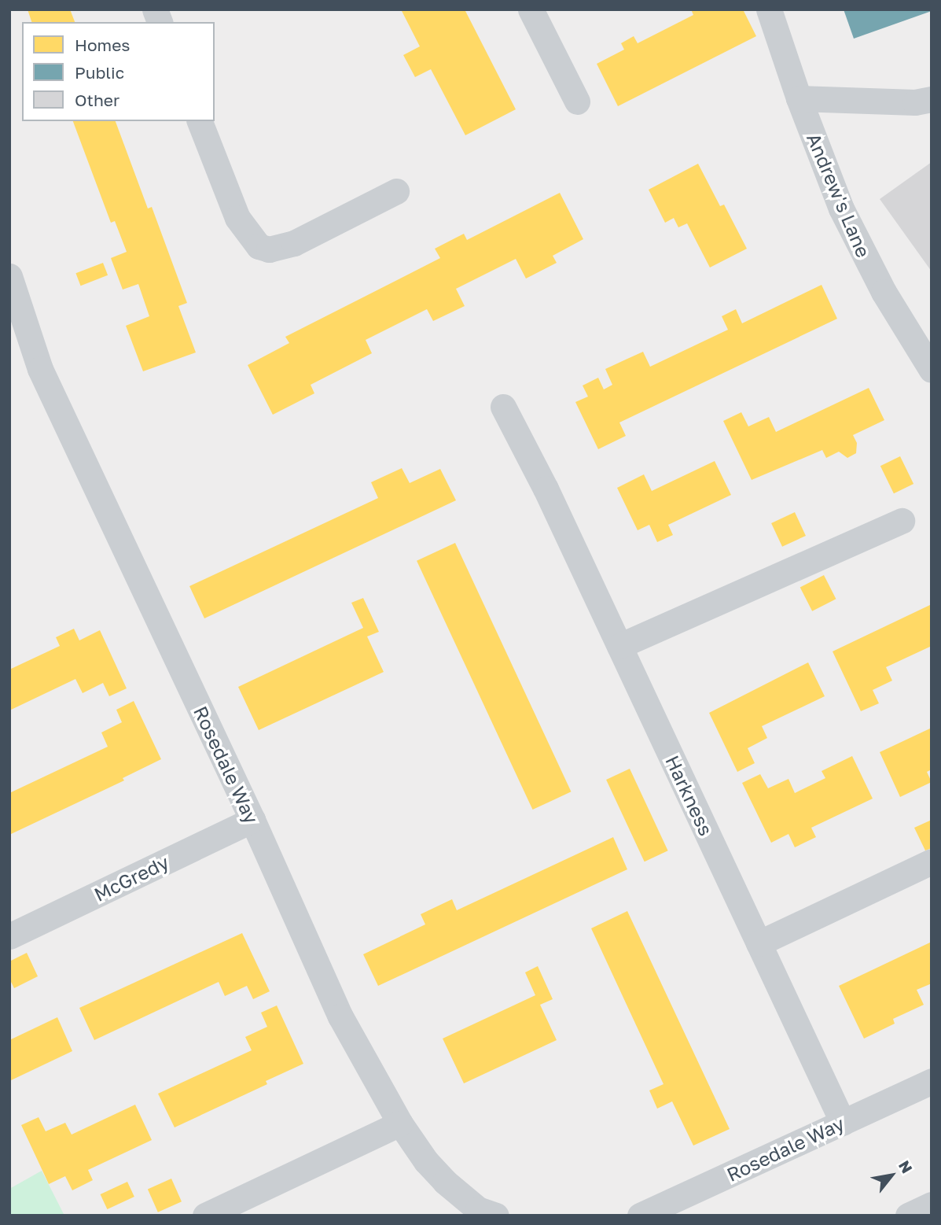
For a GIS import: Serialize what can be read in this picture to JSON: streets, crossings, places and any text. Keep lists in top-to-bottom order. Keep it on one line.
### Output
{"streets":{"street":["Andrew's Lane","Rosedale Way","Harkness","McGredy"]},"crossings":[["Rosedale Way","Harkness"],["Rosedale Way","McGredy"]],"legend":["Homes","Public","Other"],"north":"top right"}
